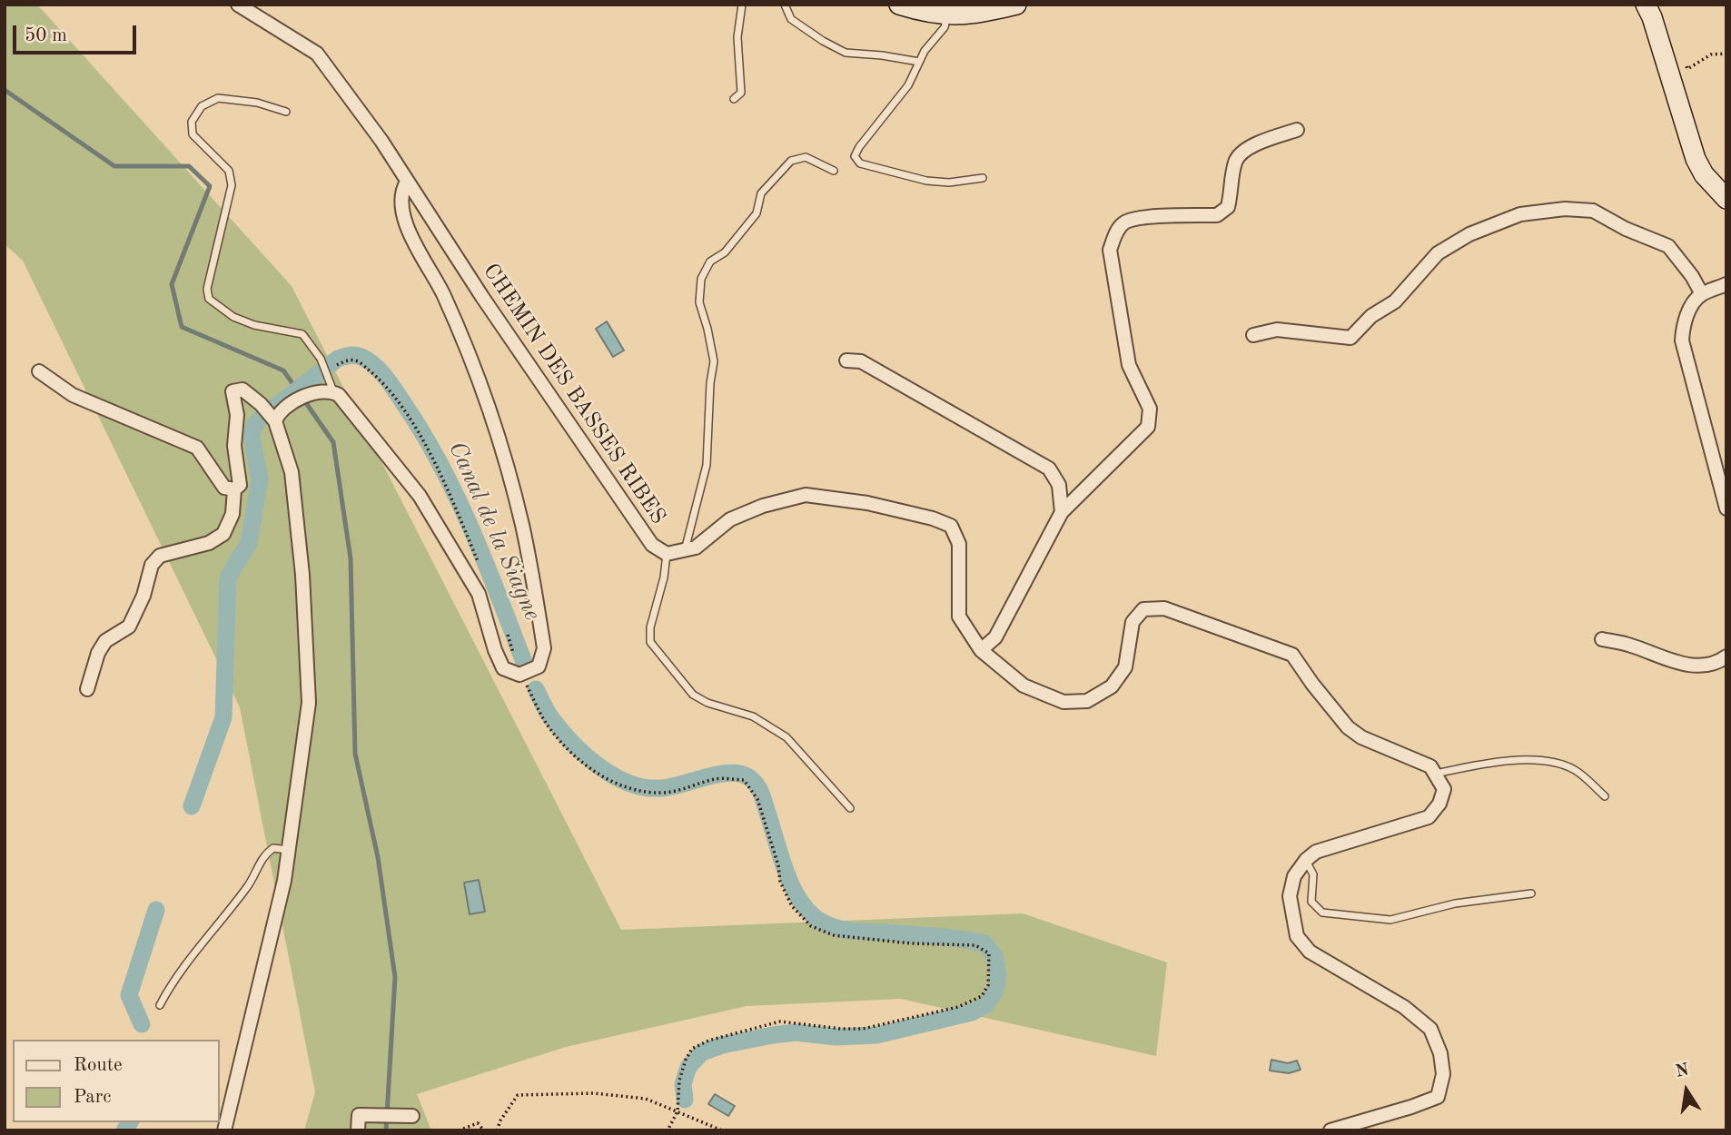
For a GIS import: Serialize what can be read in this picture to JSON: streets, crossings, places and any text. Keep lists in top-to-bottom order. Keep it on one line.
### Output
{"streets":{"street":["CHEMIN DES BASSES RIBES"]},"water":["Canal de la Siagne"],"legend":["Route","Parc"],"scale_bar":"50 m","north":"top"}
